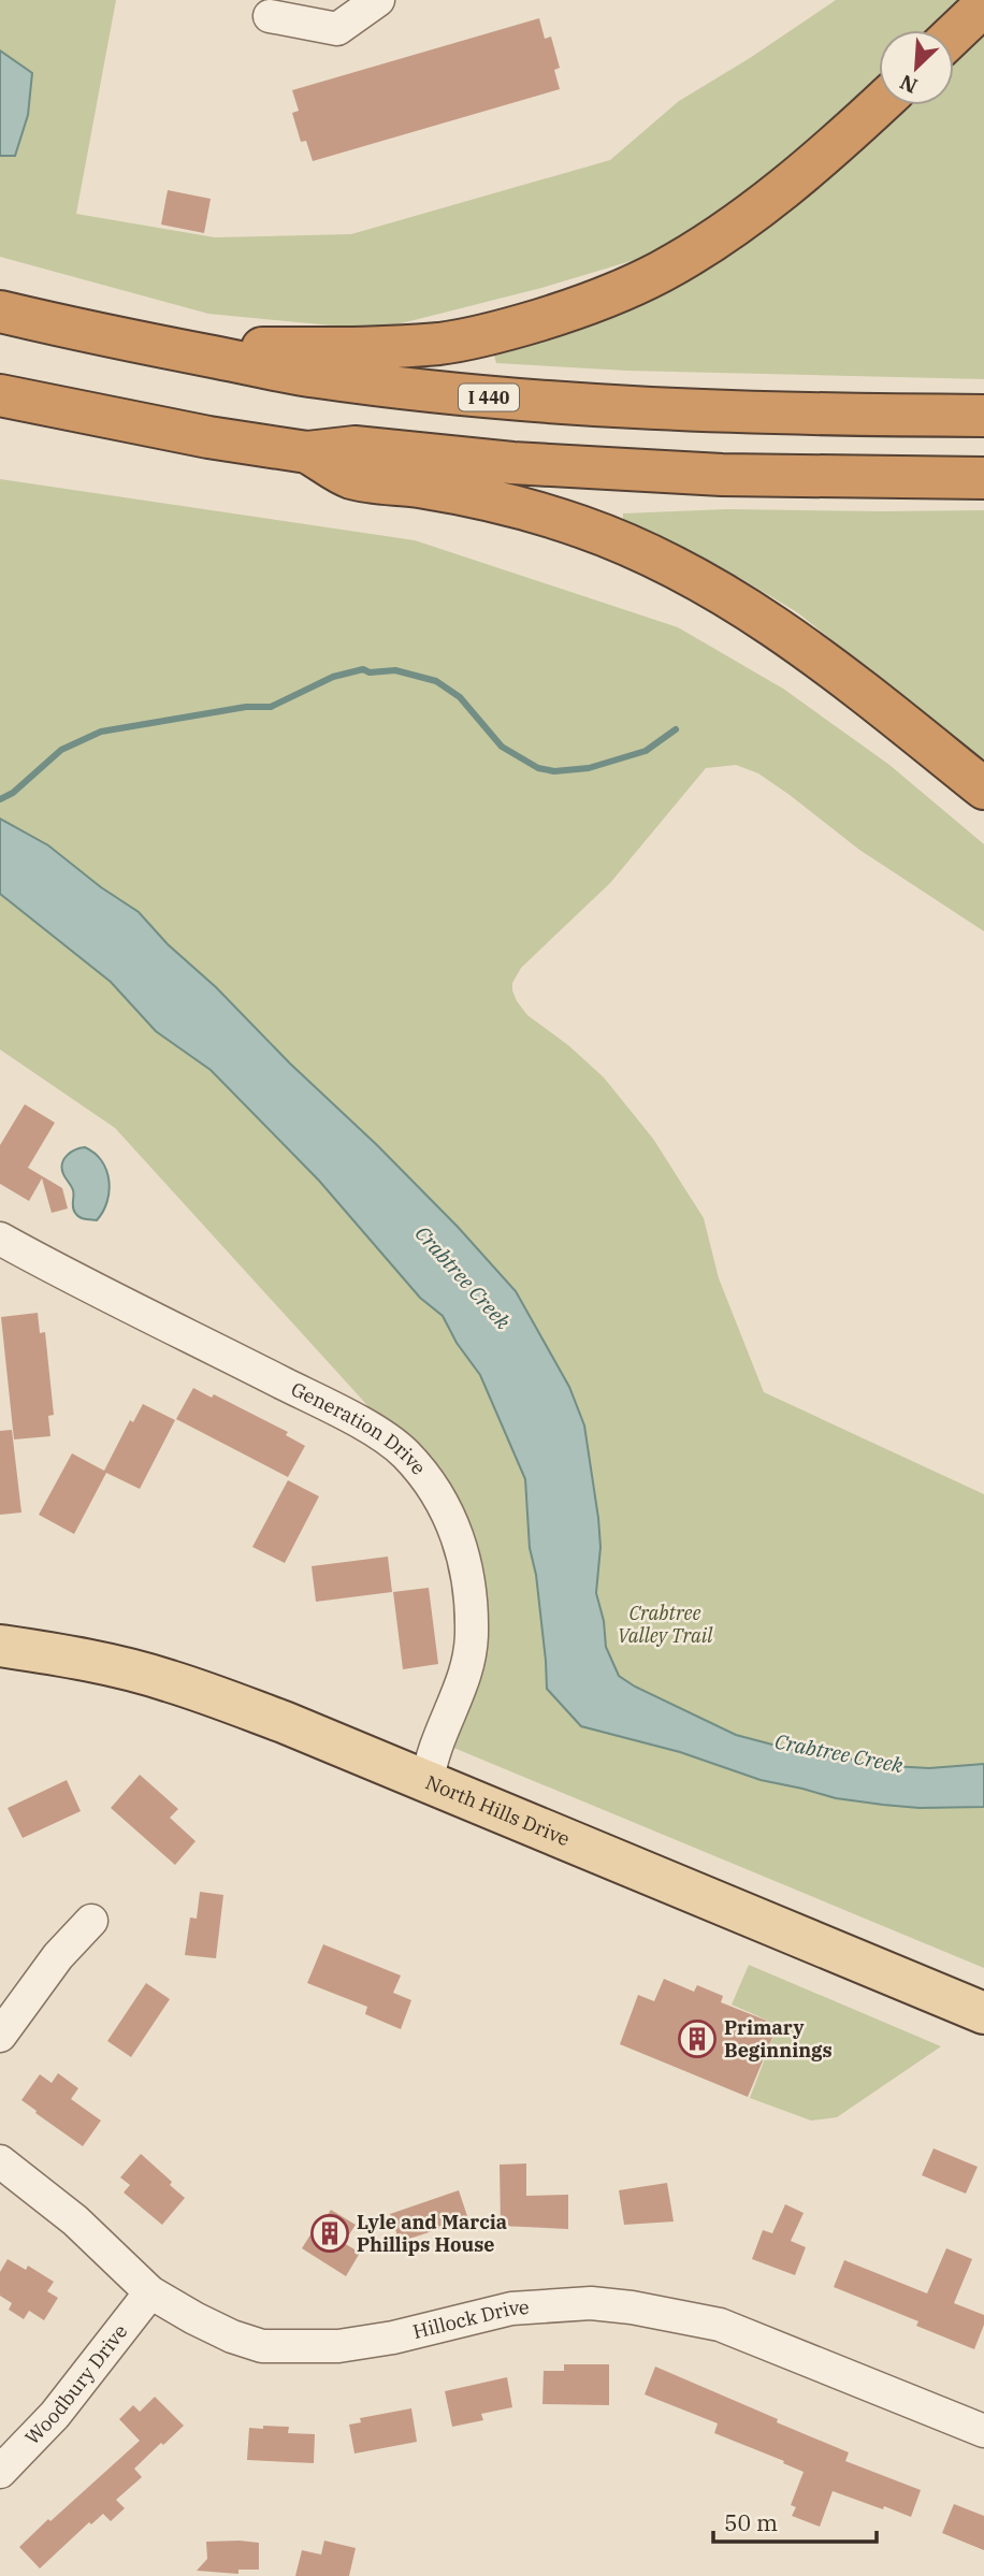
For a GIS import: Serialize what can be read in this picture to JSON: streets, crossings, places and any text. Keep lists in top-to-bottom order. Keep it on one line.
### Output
{"streets":{"highway":["I 440"],"main road":["North Hills Drive"],"street":["Generation Drive","Hillock Drive","Woodbury Drive"]},"crossings":[["Generation Drive","North Hills Drive"],["Hillock Drive","Woodbury Drive"]],"water":["Crabtree Creek"],"parks":["Crabtree Valley Trail"],"places":{"building":["Primary Beginnings","Lyle and Marcia Phillips House"]},"scale_bar":"50 m","north":"bottom left"}
